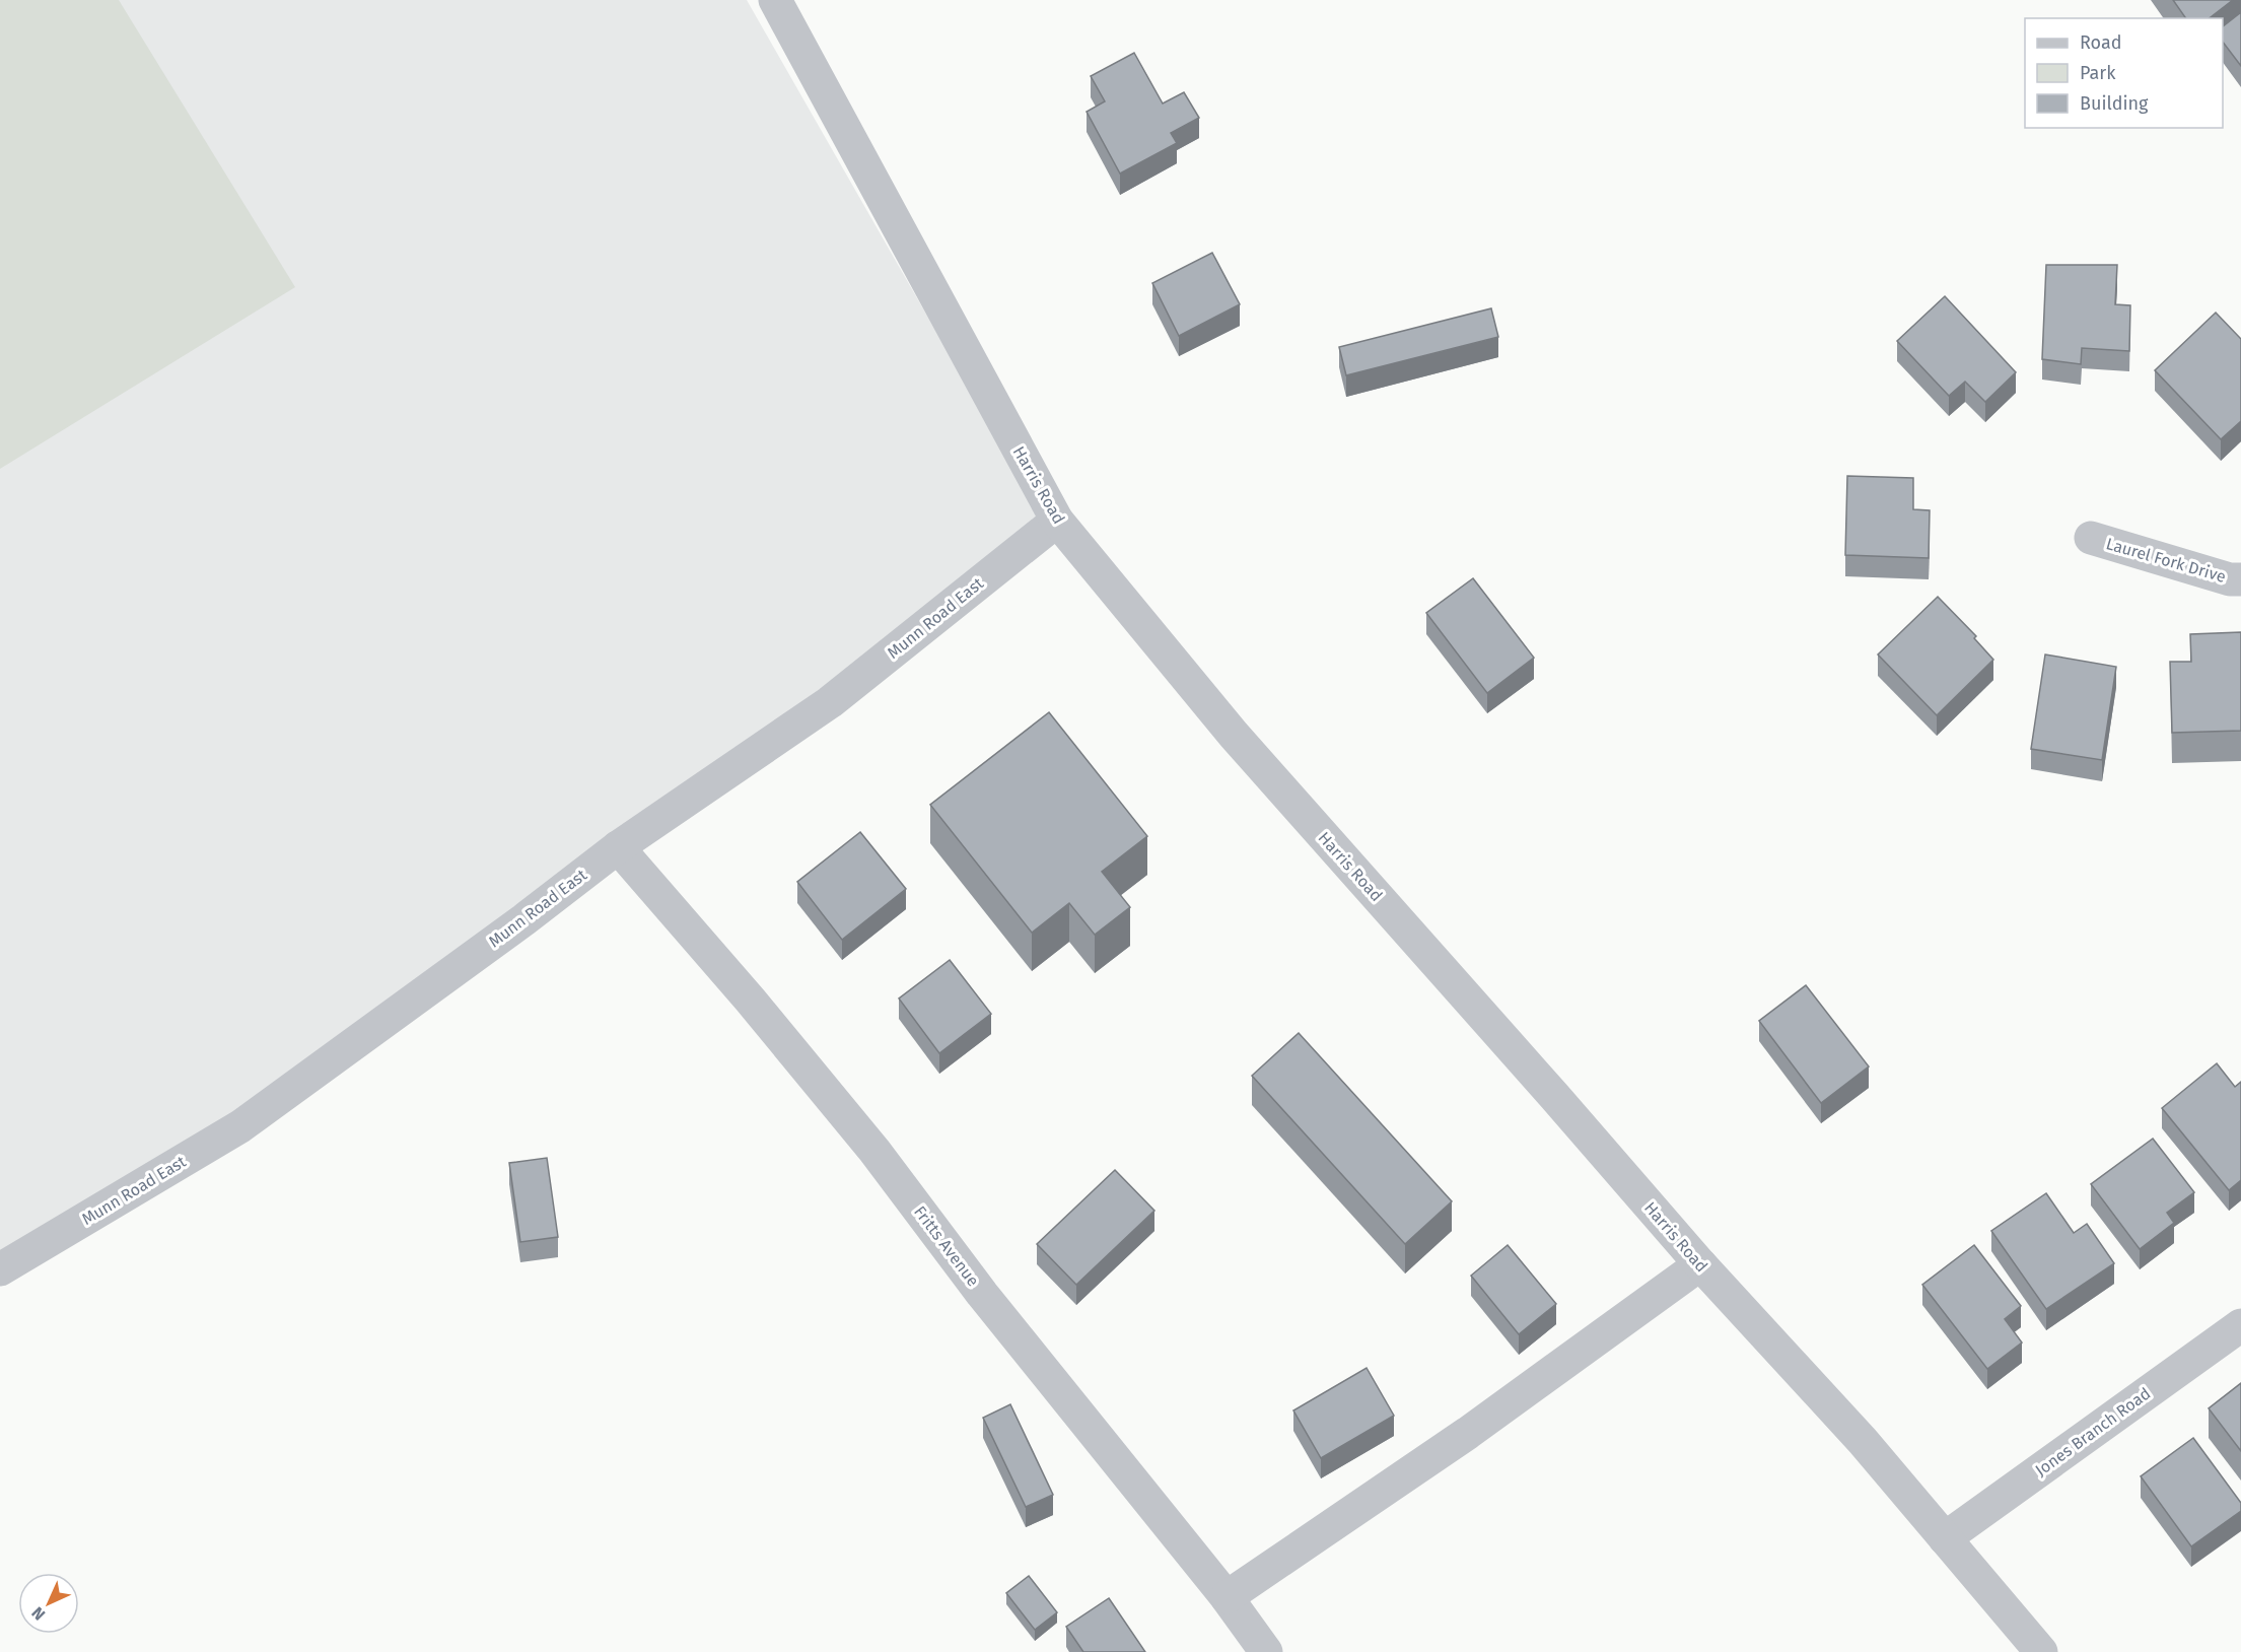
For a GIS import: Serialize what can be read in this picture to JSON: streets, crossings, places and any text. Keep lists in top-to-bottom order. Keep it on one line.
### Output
{"streets":{"street":["Harris Road","Laurel Fork Drive","Munn Road East","Fritts Avenue","Jones Branch Road"]},"crossings":[["Harris Road","Munn Road East"],["Harris Road","Jones Branch Road"],["Munn Road East","Fritts Avenue"]],"legend":["Road","Park","Building"],"north":"bottom left"}
